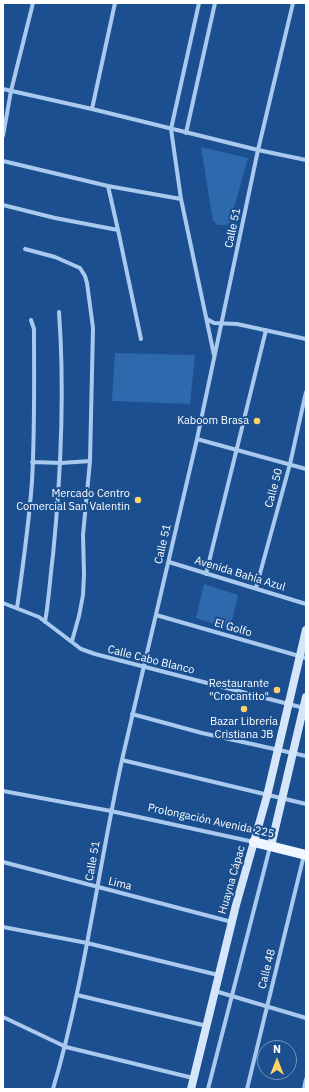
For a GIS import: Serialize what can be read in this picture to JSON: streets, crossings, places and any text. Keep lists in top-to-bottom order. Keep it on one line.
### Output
{"streets":{"main road":["Prolongación Avenida 225","Huayna Cápac"],"street":["Calle 51","Calle 50","Avenida Bahía Azul","El Golfo","Calle Cabo Blanco","Lima","Calle 48"]},"crossings":[["Calle 51","Avenida Bahía Azul"],["Calle 51","El Golfo"],["Calle 51","Calle Cabo Blanco"],["Calle 51","Prolongación Avenida 225"],["Calle 51","Lima"],["Calle 50","Avenida Bahía Azul"],["El Golfo","Huayna Cápac"],["Calle Cabo Blanco","Huayna Cápac"],["Prolongación Avenida 225","Huayna Cápac"],["Prolongación Avenida 225","Calle 48"],["Huayna Cápac","Lima"]],"places":["Kaboom Brasa","Mercado Centro Comercial San Valentin","Restaurante \"Crocantito\"","Bazar Librería Cristiana JB"],"north":"top"}
